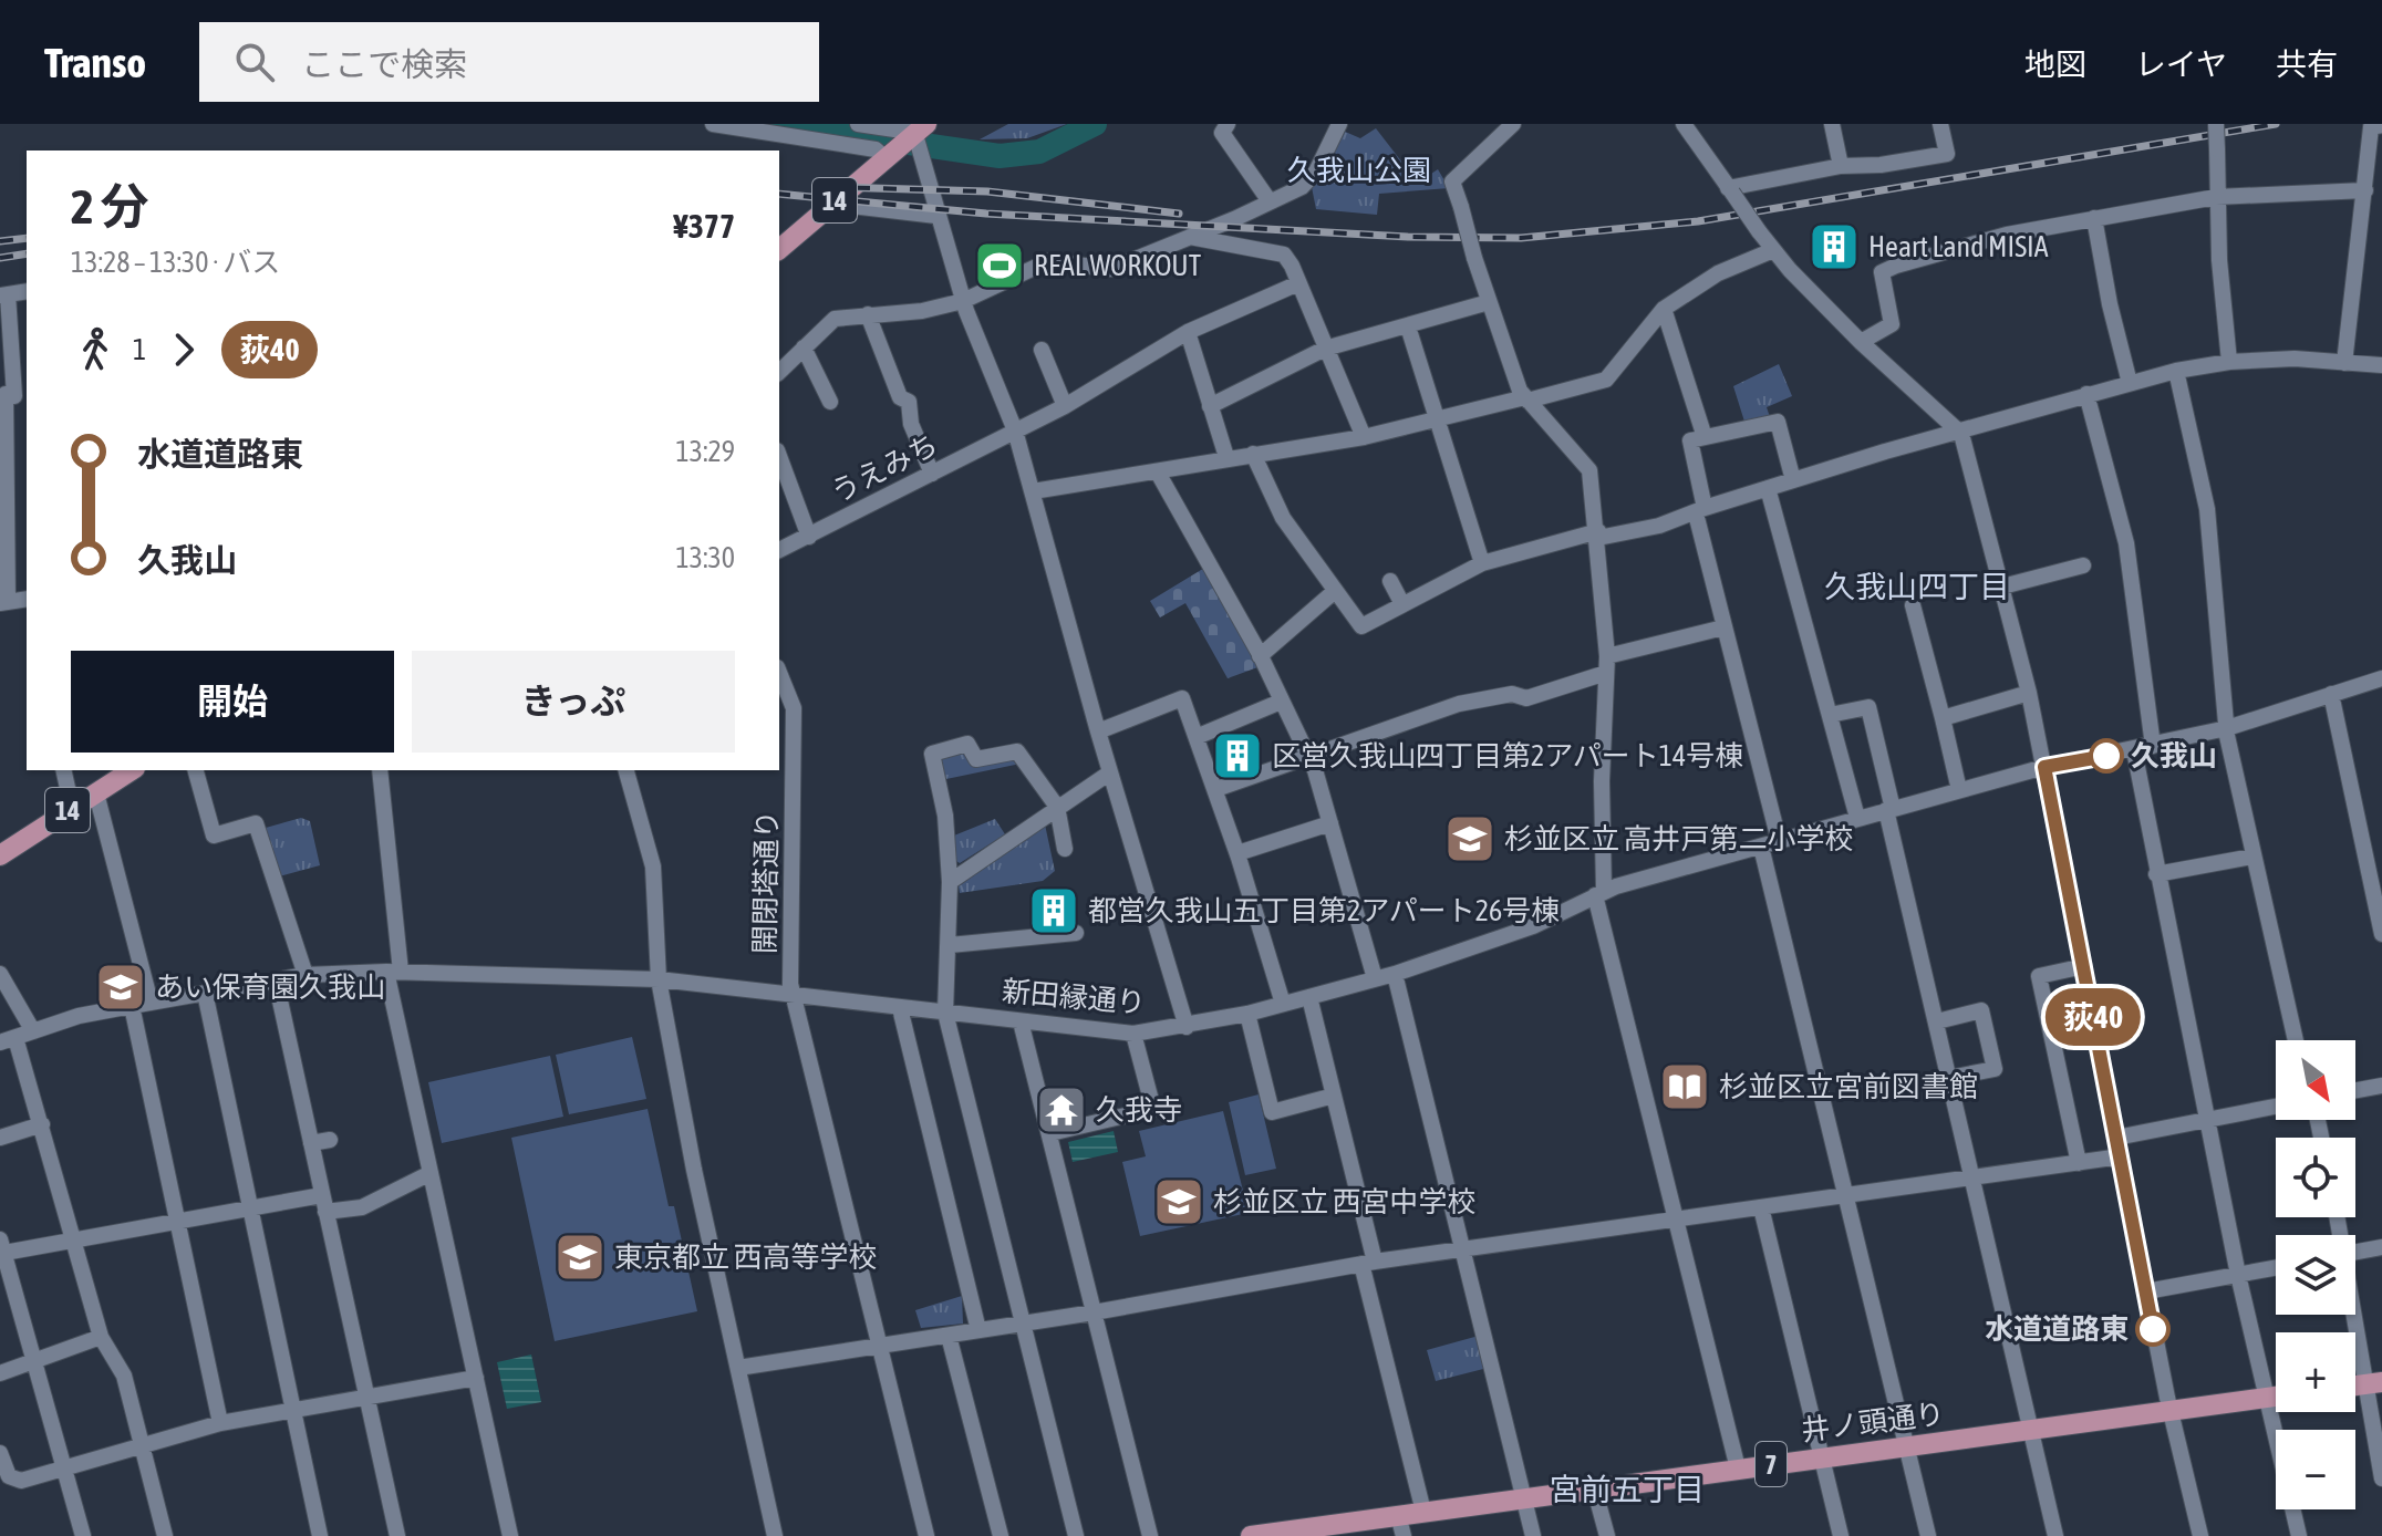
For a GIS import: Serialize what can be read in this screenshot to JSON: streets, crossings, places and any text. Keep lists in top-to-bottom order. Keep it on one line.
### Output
{"streets":{"main road":["14","井ノ頭通り","7"],"street":["うえみち","開閉塔通り","新田縁通り"]},"crossings":[["開閉塔通り","新田縁通り"]],"districts":["久我山四丁目","宮前五丁目"],"parks":["久我山公園"],"places":{"building":["Heart Land MISIA","区営久我山四丁目第2アパート14号棟","都営久我山五丁目第2アパート26号棟"],"sports":["REAL WORKOUT"],"other":["久我山","水道道路東"],"school or university":["杉並区立 高井戸第二小学校","あい保育園久我山","杉並区立 西宮中学校","東京都立 西高等学校"],"library":["杉並区立宮前図書館"],"temple":["久我寺"]},"lines":["bus line 荻40"],"north":"bottom right","page":{"header":"Transo","search":"ここで検索","nav":["地図","レイヤ","共有"],"on_map":"荻40","heading":["2 分","13:28 – 13:30 · バス","¥377"],"legs":["1","荻40"],"list":[{"name":"水道道路東","value":"13:29"},{"name":"久我山","value":"13:30"}],"buttons":["開始","きっぷ"],"map_buttons":["+","−"]}}
